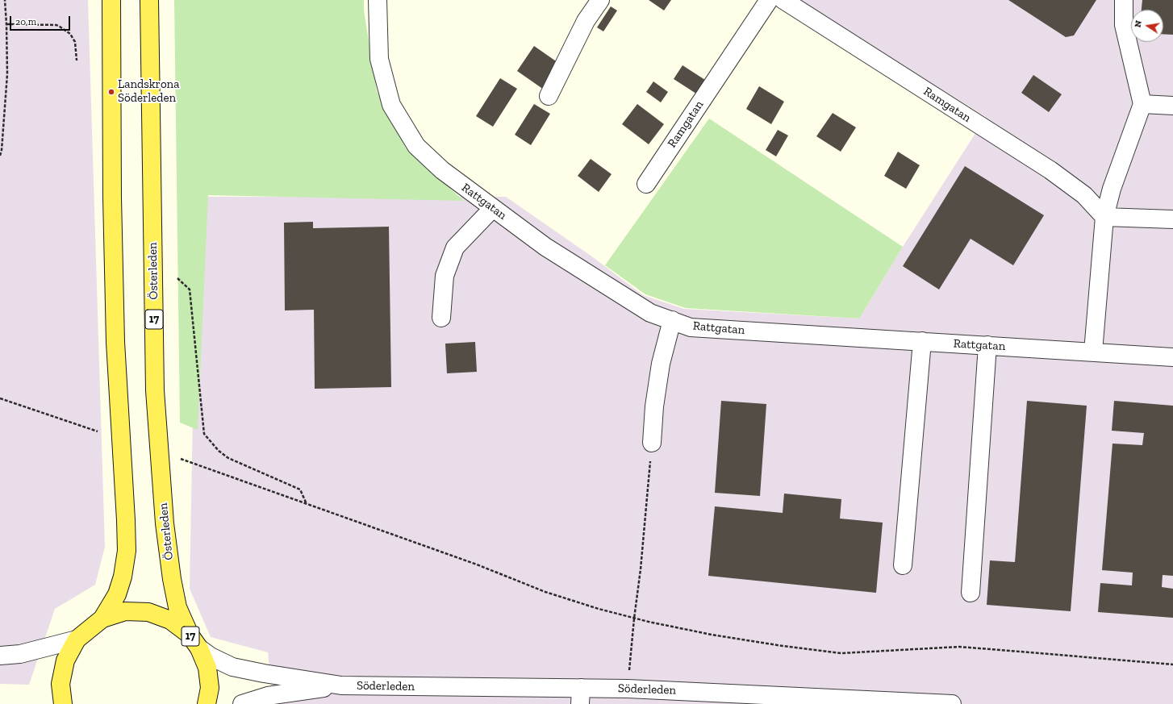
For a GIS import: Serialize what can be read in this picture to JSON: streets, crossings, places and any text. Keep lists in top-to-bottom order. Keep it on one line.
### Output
{"streets":{"main road":["Österleden","17"],"street":["Ramgatan","Rattgatan","Söderleden"]},"crossings":[["Österleden","17"],["17","Söderleden"]],"places":["Landskrona Söderleden"],"scale_bar":"20 m","north":"left"}
